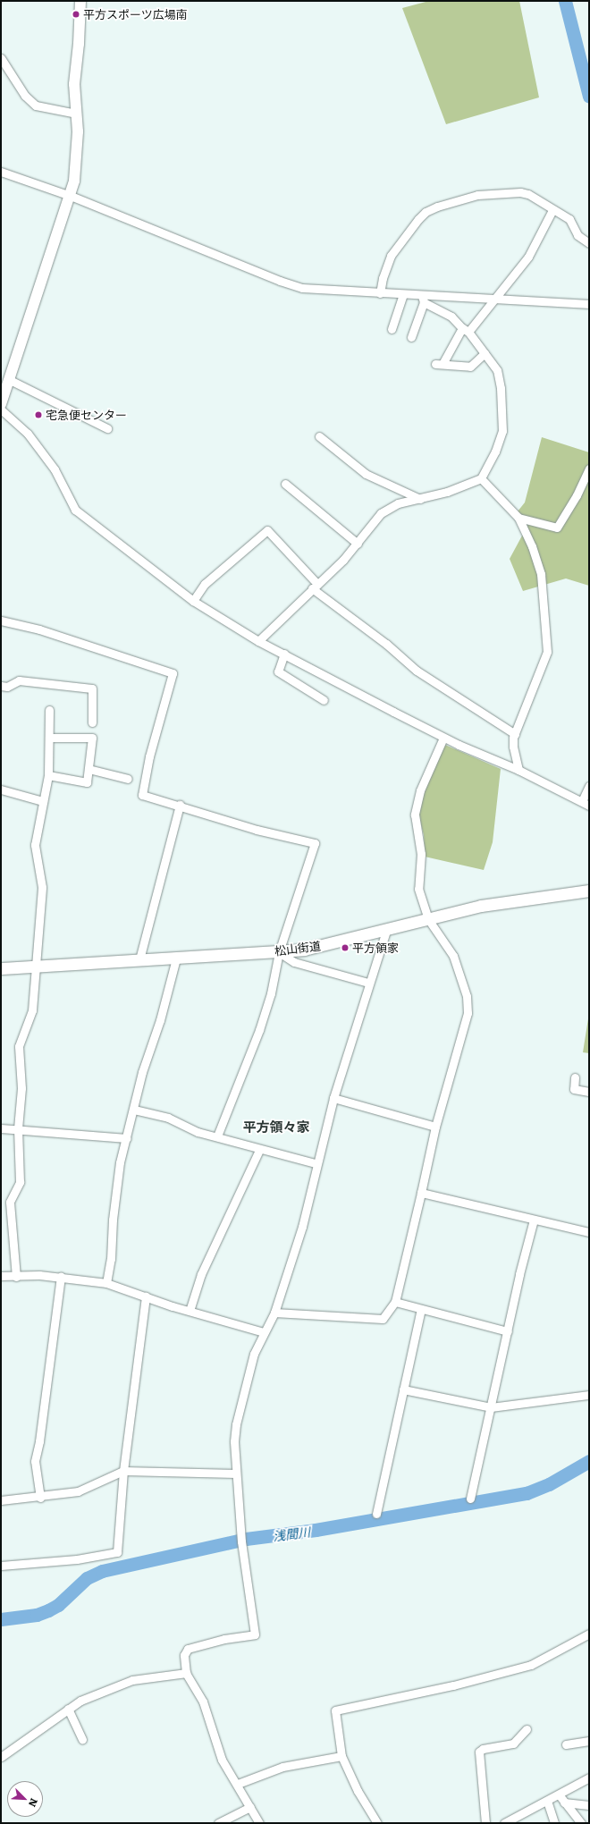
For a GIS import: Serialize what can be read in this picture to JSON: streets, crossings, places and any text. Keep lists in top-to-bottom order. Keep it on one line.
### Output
{"streets":{"main road":["松山街道"]},"districts":["平方領々家"],"water":["浅間川"],"places":["平方スポーツ広場南","宅急便センター","平方領家"],"north":"bottom right"}
